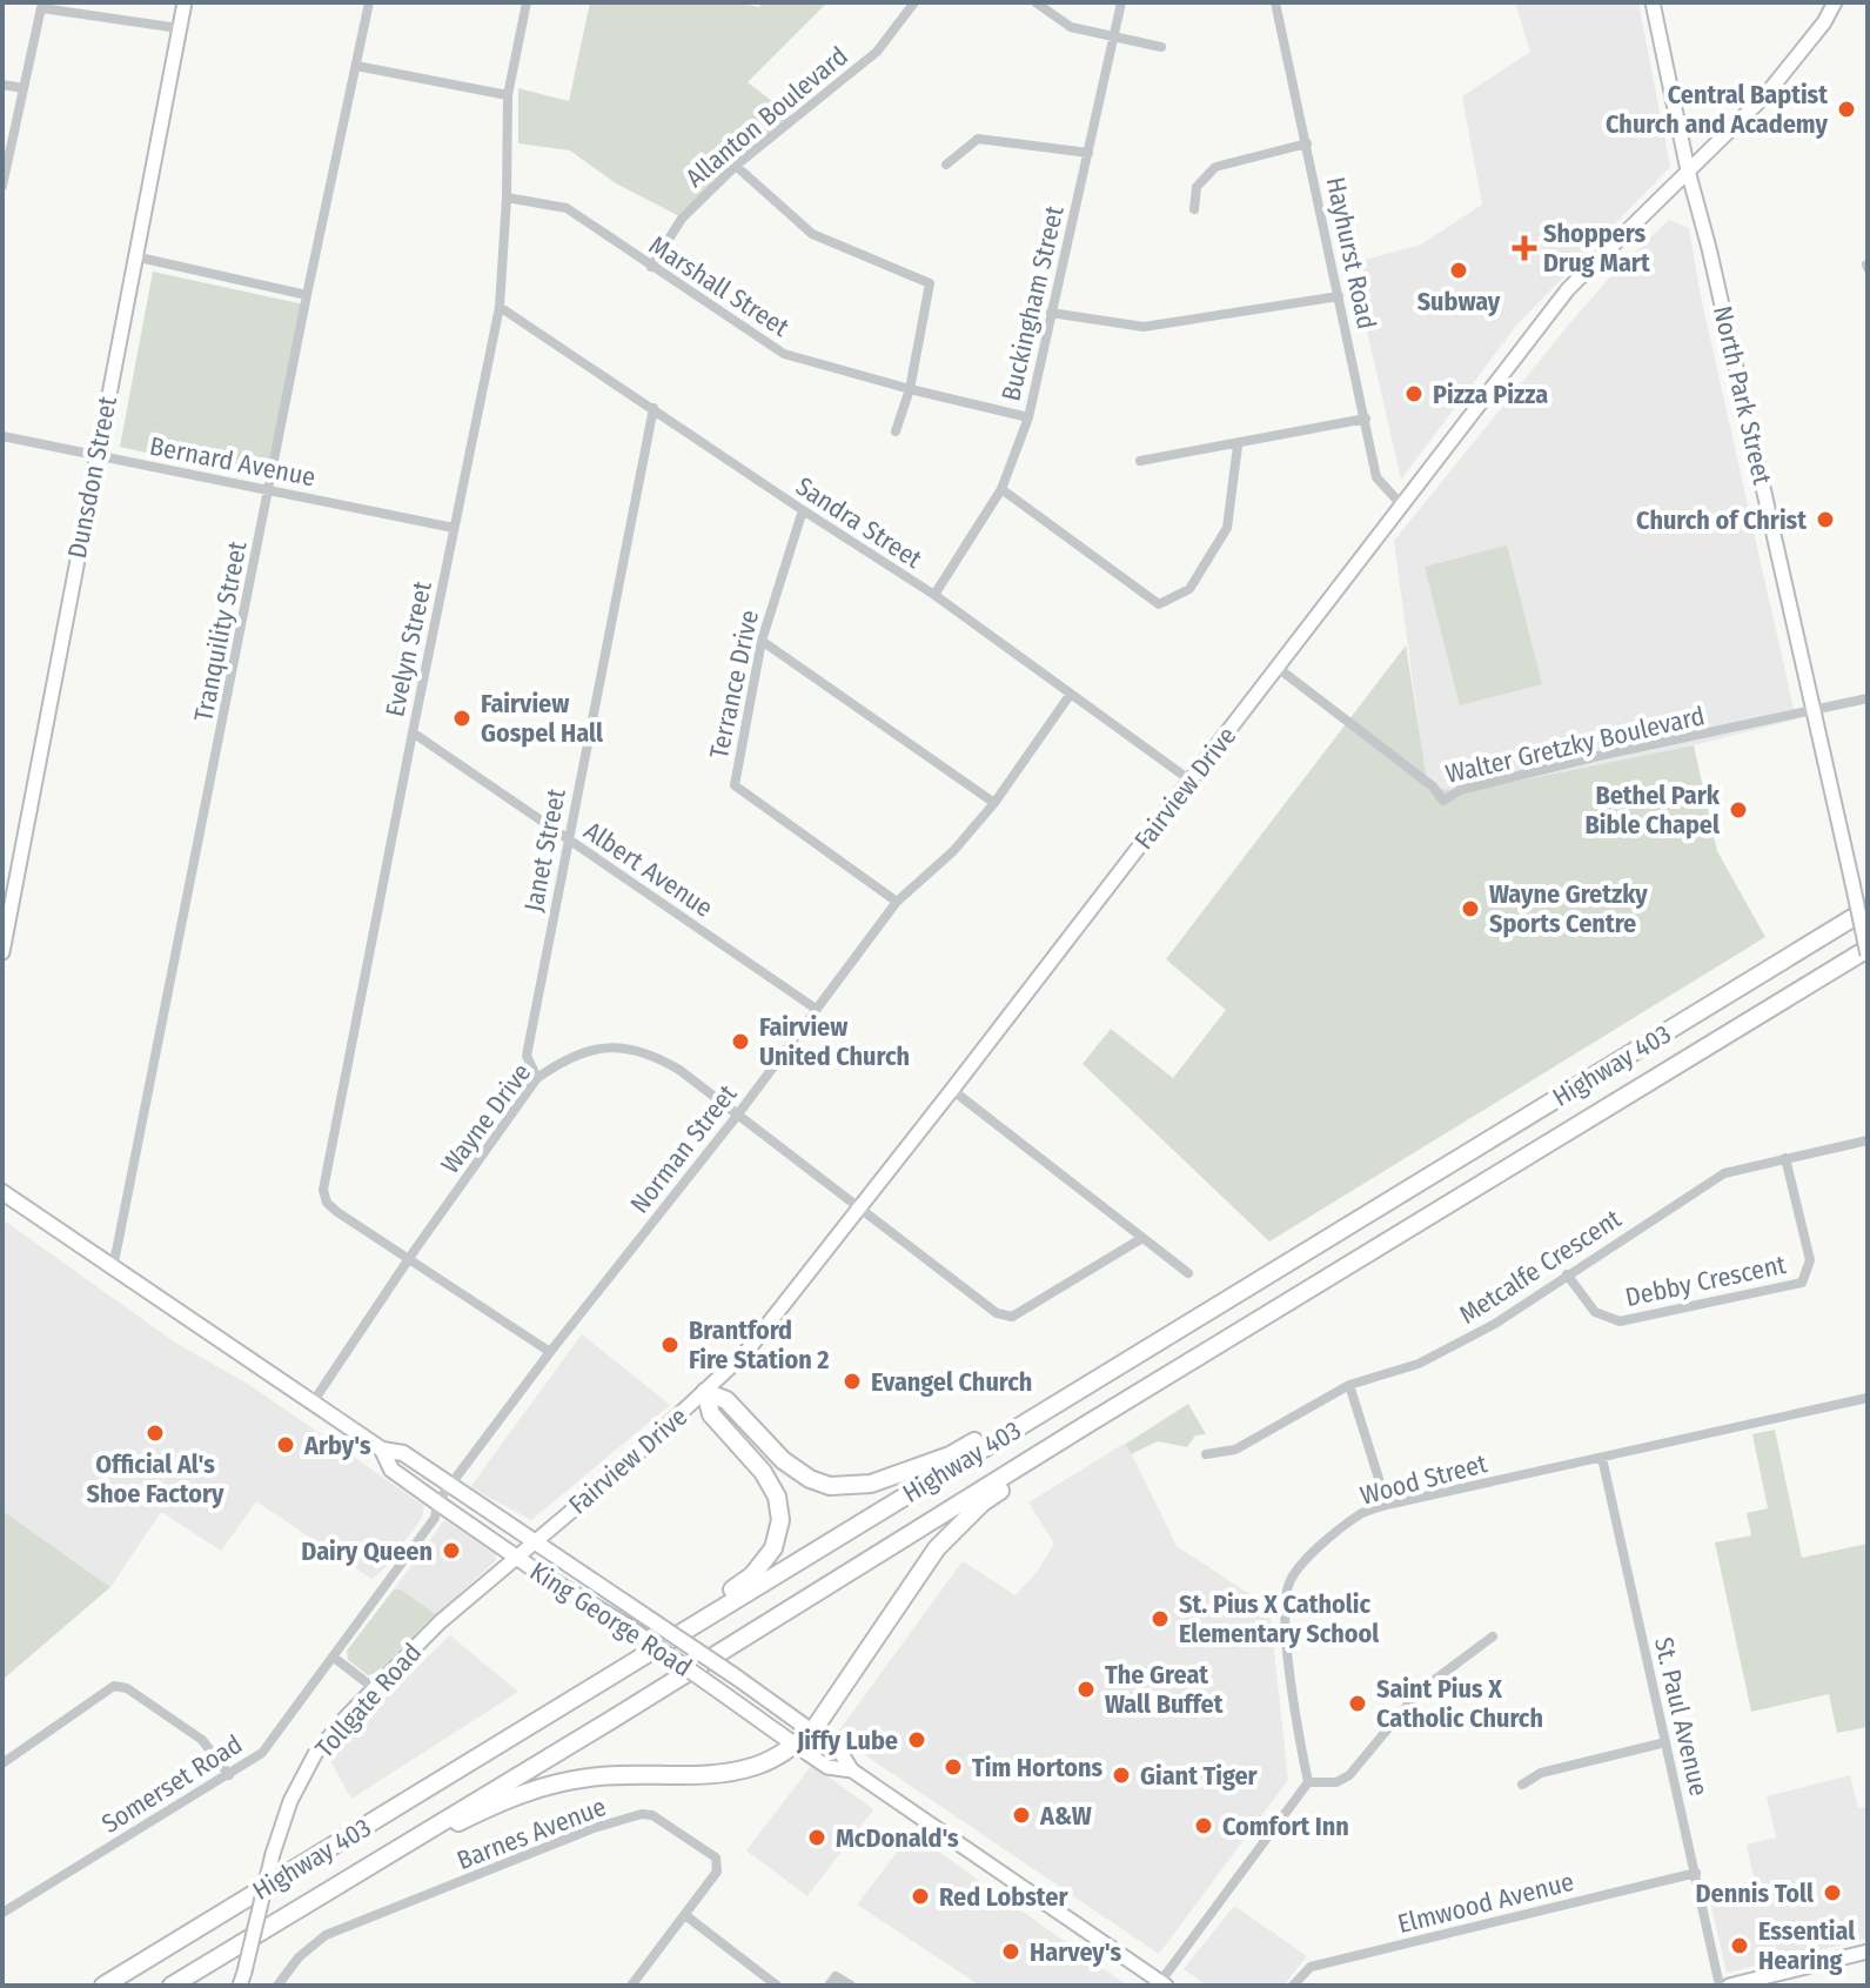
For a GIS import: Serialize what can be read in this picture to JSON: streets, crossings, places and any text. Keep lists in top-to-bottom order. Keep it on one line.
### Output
{"streets":{"highway":["Highway 403"],"main road":["North Park Street","Dunsdon Street","Fairview Drive","King George Road","Tollgate Road"],"street":["Allanton Boulevard","Hayhurst Road","Marshall Street","Buckingham Street","Bernard Avenue","Sandra Street","Tranquility Street","Evelyn Street","Terrance Drive","Walter Gretzky Boulevard","Janet Street","Albert Avenue","Wayne Drive","Norman Street","Metcalfe Crescent","Debby Crescent","Wood Street","St. Paul Avenue","Somerset Road","Barnes Avenue","Elmwood Avenue"]},"crossings":[["Allanton Boulevard","Marshall Street"],["Hayhurst Road","Fairview Drive"],["Marshall Street","Buckingham Street"],["Marshall Street","Evelyn Street"],["Buckingham Street","Sandra Street"],["North Park Street","Walter Gretzky Boulevard"],["North Park Street","Fairview Drive"],["North Park Street","Highway 403"],["Bernard Avenue","Dunsdon Street"],["Bernard Avenue","Tranquility Street"],["Bernard Avenue","Evelyn Street"],["Sandra Street","Evelyn Street"],["Sandra Street","Terrance Drive"],["Sandra Street","Fairview Drive"],["Sandra Street","Janet Street"],["Sandra Street","Norman Street"],["Tranquility Street","King George Road"],["Evelyn Street","Albert Avenue"],["Evelyn Street","Wayne Drive"],["Evelyn Street","Norman Street"],["Terrance Drive","Norman Street"],["Walter Gretzky Boulevard","Fairview Drive"],["Fairview Drive","Wayne Drive"],["Fairview Drive","King George Road"],["Fairview Drive","Tollgate Road"],["Janet Street","Albert Avenue"],["Janet Street","Wayne Drive"],["Albert Avenue","Norman Street"],["Wayne Drive","Norman Street"],["Wayne Drive","King George Road"],["Norman Street","King George Road"],["Norman Street","Somerset Road"],["Metcalfe Crescent","Debby Crescent"],["Wood Street","St. Paul Avenue"],["King George Road","Tollgate Road"],["King George Road","Somerset Road"],["St. Paul Avenue","Elmwood Avenue"]],"places":{"other":["Central Baptist Church and Academy","Subway","Pizza Pizza","Church of Christ","Fairview Gospel Hall","Bethel Park Bible Chapel","Wayne Gretzky Sports Centre","Fairview United Church","Brantford Fire Station 2","Evangel Church","Official Al's Shoe Factory","Arby's","Dairy Queen","St. Pius X Catholic Elementary School","The Great Wall Buffet","Saint Pius X Catholic Church","Jiffy Lube","Tim Hortons","Giant Tiger","A&W","Comfort Inn","McDonald's","Dennis Toll","Red Lobster","Essential Hearing","Harvey's"],"health":["Shoppers Drug Mart"]}}
